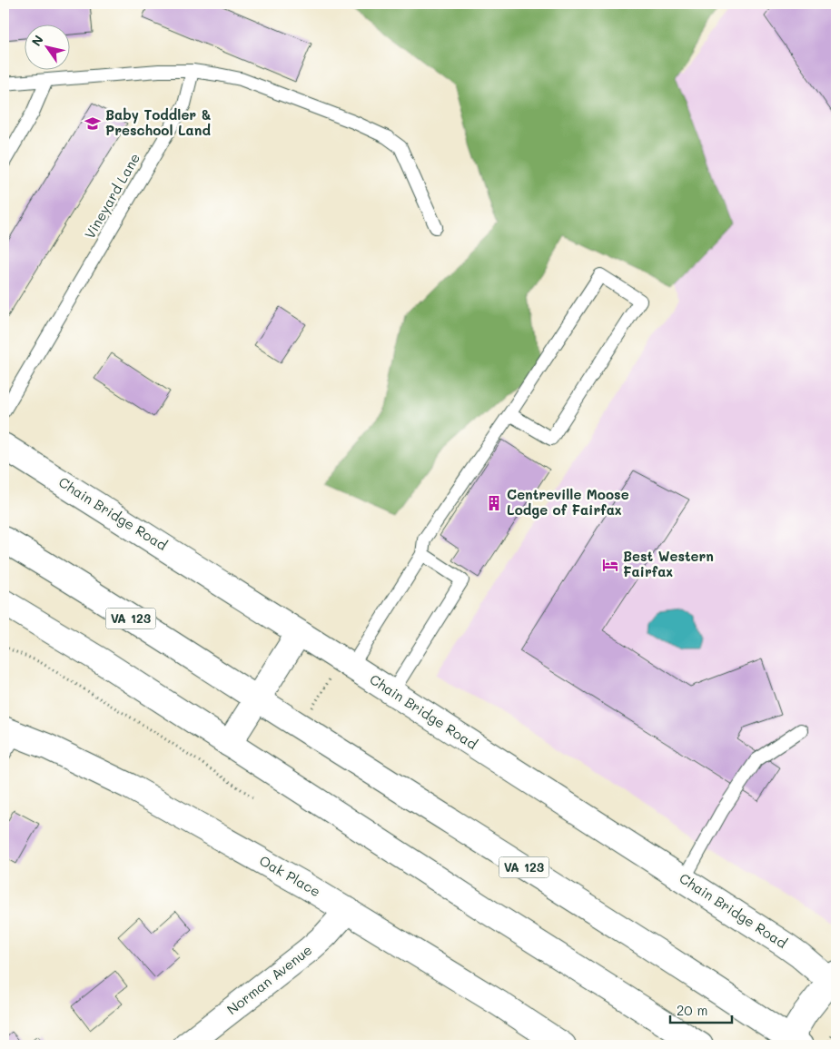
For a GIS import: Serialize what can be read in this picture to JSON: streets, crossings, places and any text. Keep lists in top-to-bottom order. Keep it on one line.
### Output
{"streets":{"street":["Chain Bridge Road","VA 123","Oak Place","Norman Avenue"],"lane":["Vineyard Lane"]},"crossings":[["Oak Place","Norman Avenue"]],"places":{"school or university":["Baby Toddler & Preschool Land"],"building":["Centreville Moose Lodge of Fairfax"],"hotel":["Best Western Fairfax"]},"scale_bar":"20 m","north":"top left"}
